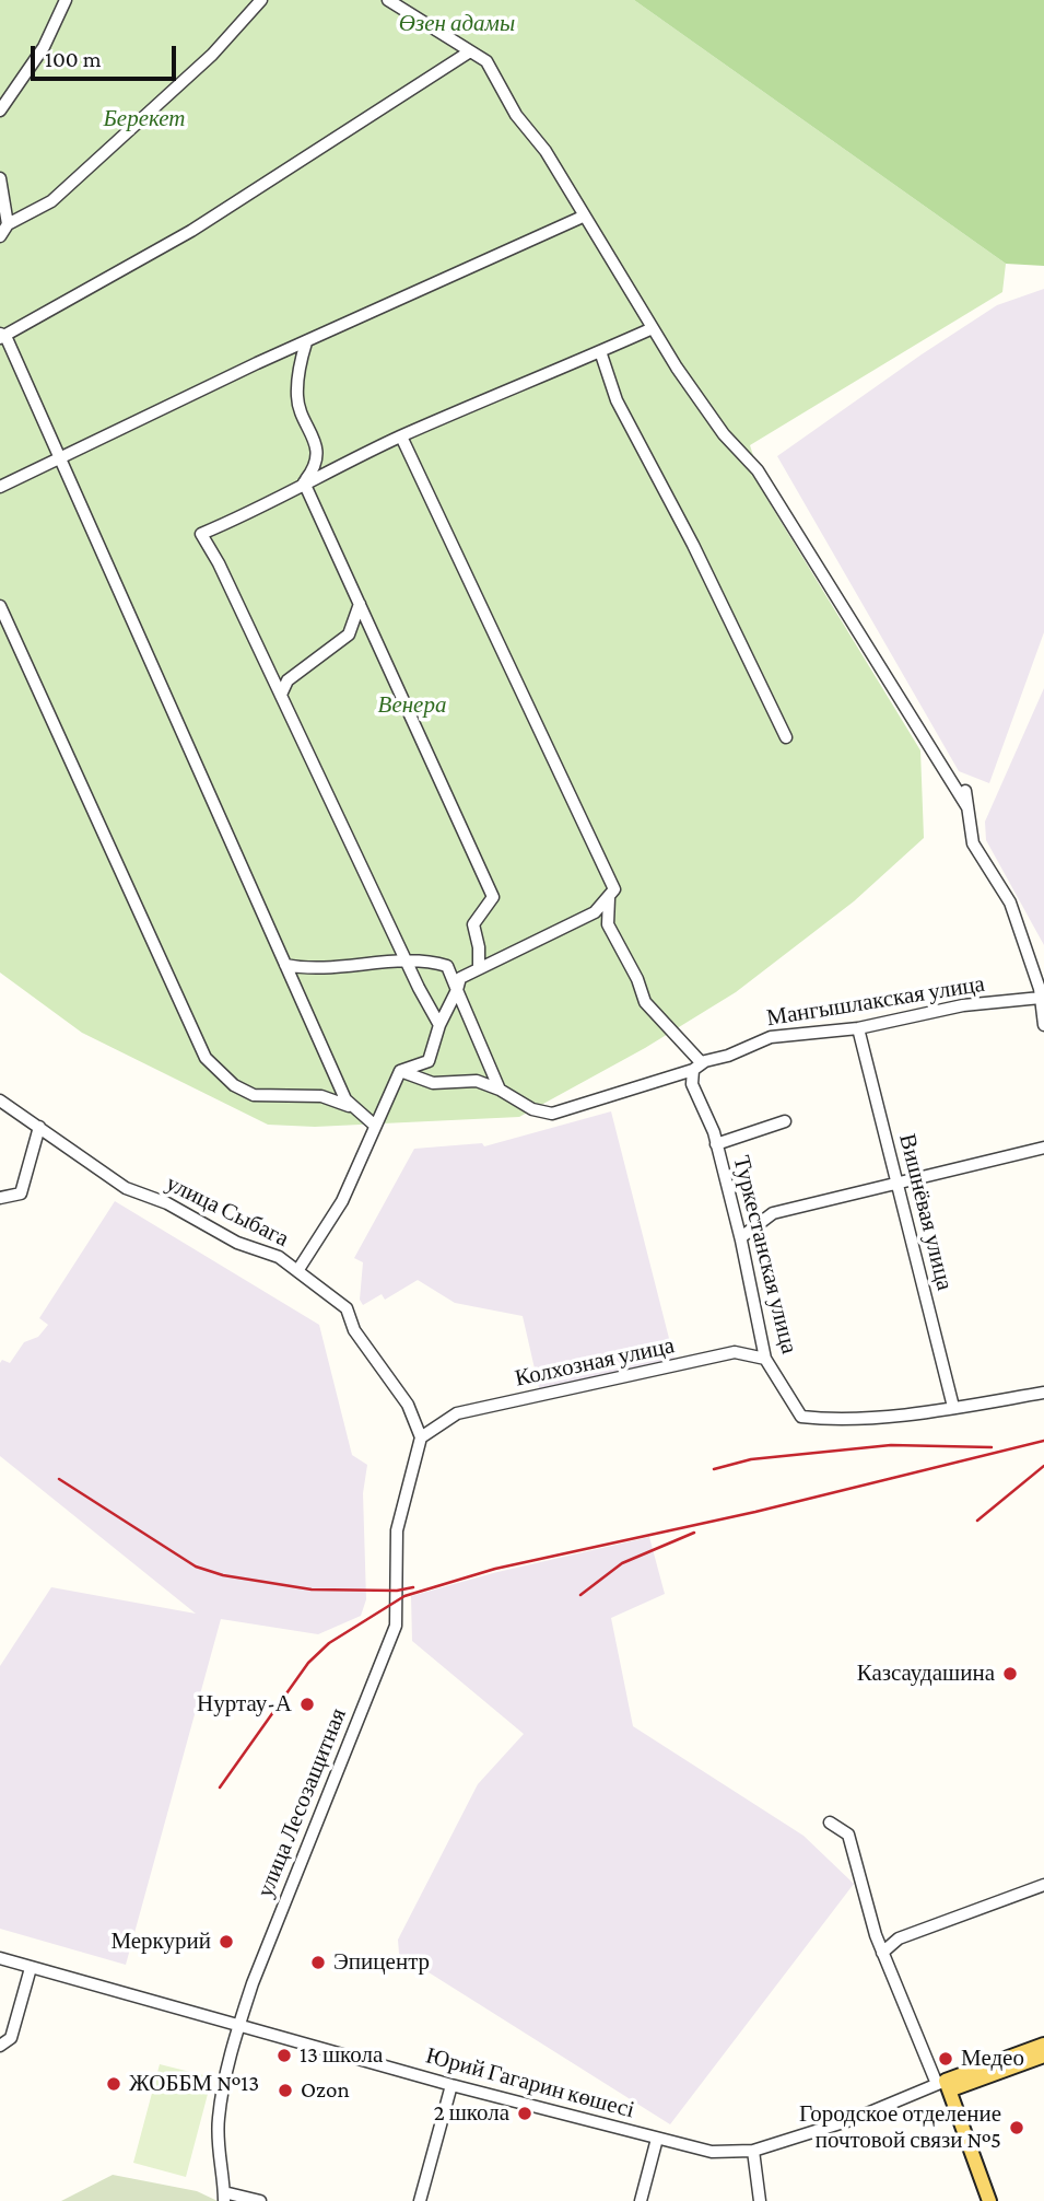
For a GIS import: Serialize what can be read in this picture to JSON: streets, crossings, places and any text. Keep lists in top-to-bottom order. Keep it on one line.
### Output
{"streets":{"main road":["Юрий Гагарин көшесі"],"street":["Мангышлакская улица","улица Сыбага","Вишнёвая улица","Туркестанская улица","Колхозная улица","улица Лесозащитная"]},"crossings":[["Мангышлакская улица","Вишнёвая улица"],["Мангышлакская улица","Туркестанская улица"],["улица Сыбага","Колхозная улица"],["улица Сыбага","улица Лесозащитная"],["Вишнёвая улица","Туркестанская улица"],["Туркестанская улица","Колхозная улица"],["Колхозная улица","улица Лесозащитная"],["улица Лесозащитная","Юрий Гагарин көшесі"]],"parks":["Өзен адамы","Берекет","Венера"],"places":["Казсаудашина","Нуртау-А","Меркурий","Эпицентр","13 школа","Медео","ЖОББМ №13","Ozon","2 школа","Городское отделение почтовой связи №5"],"scale_bar":"100 m"}
